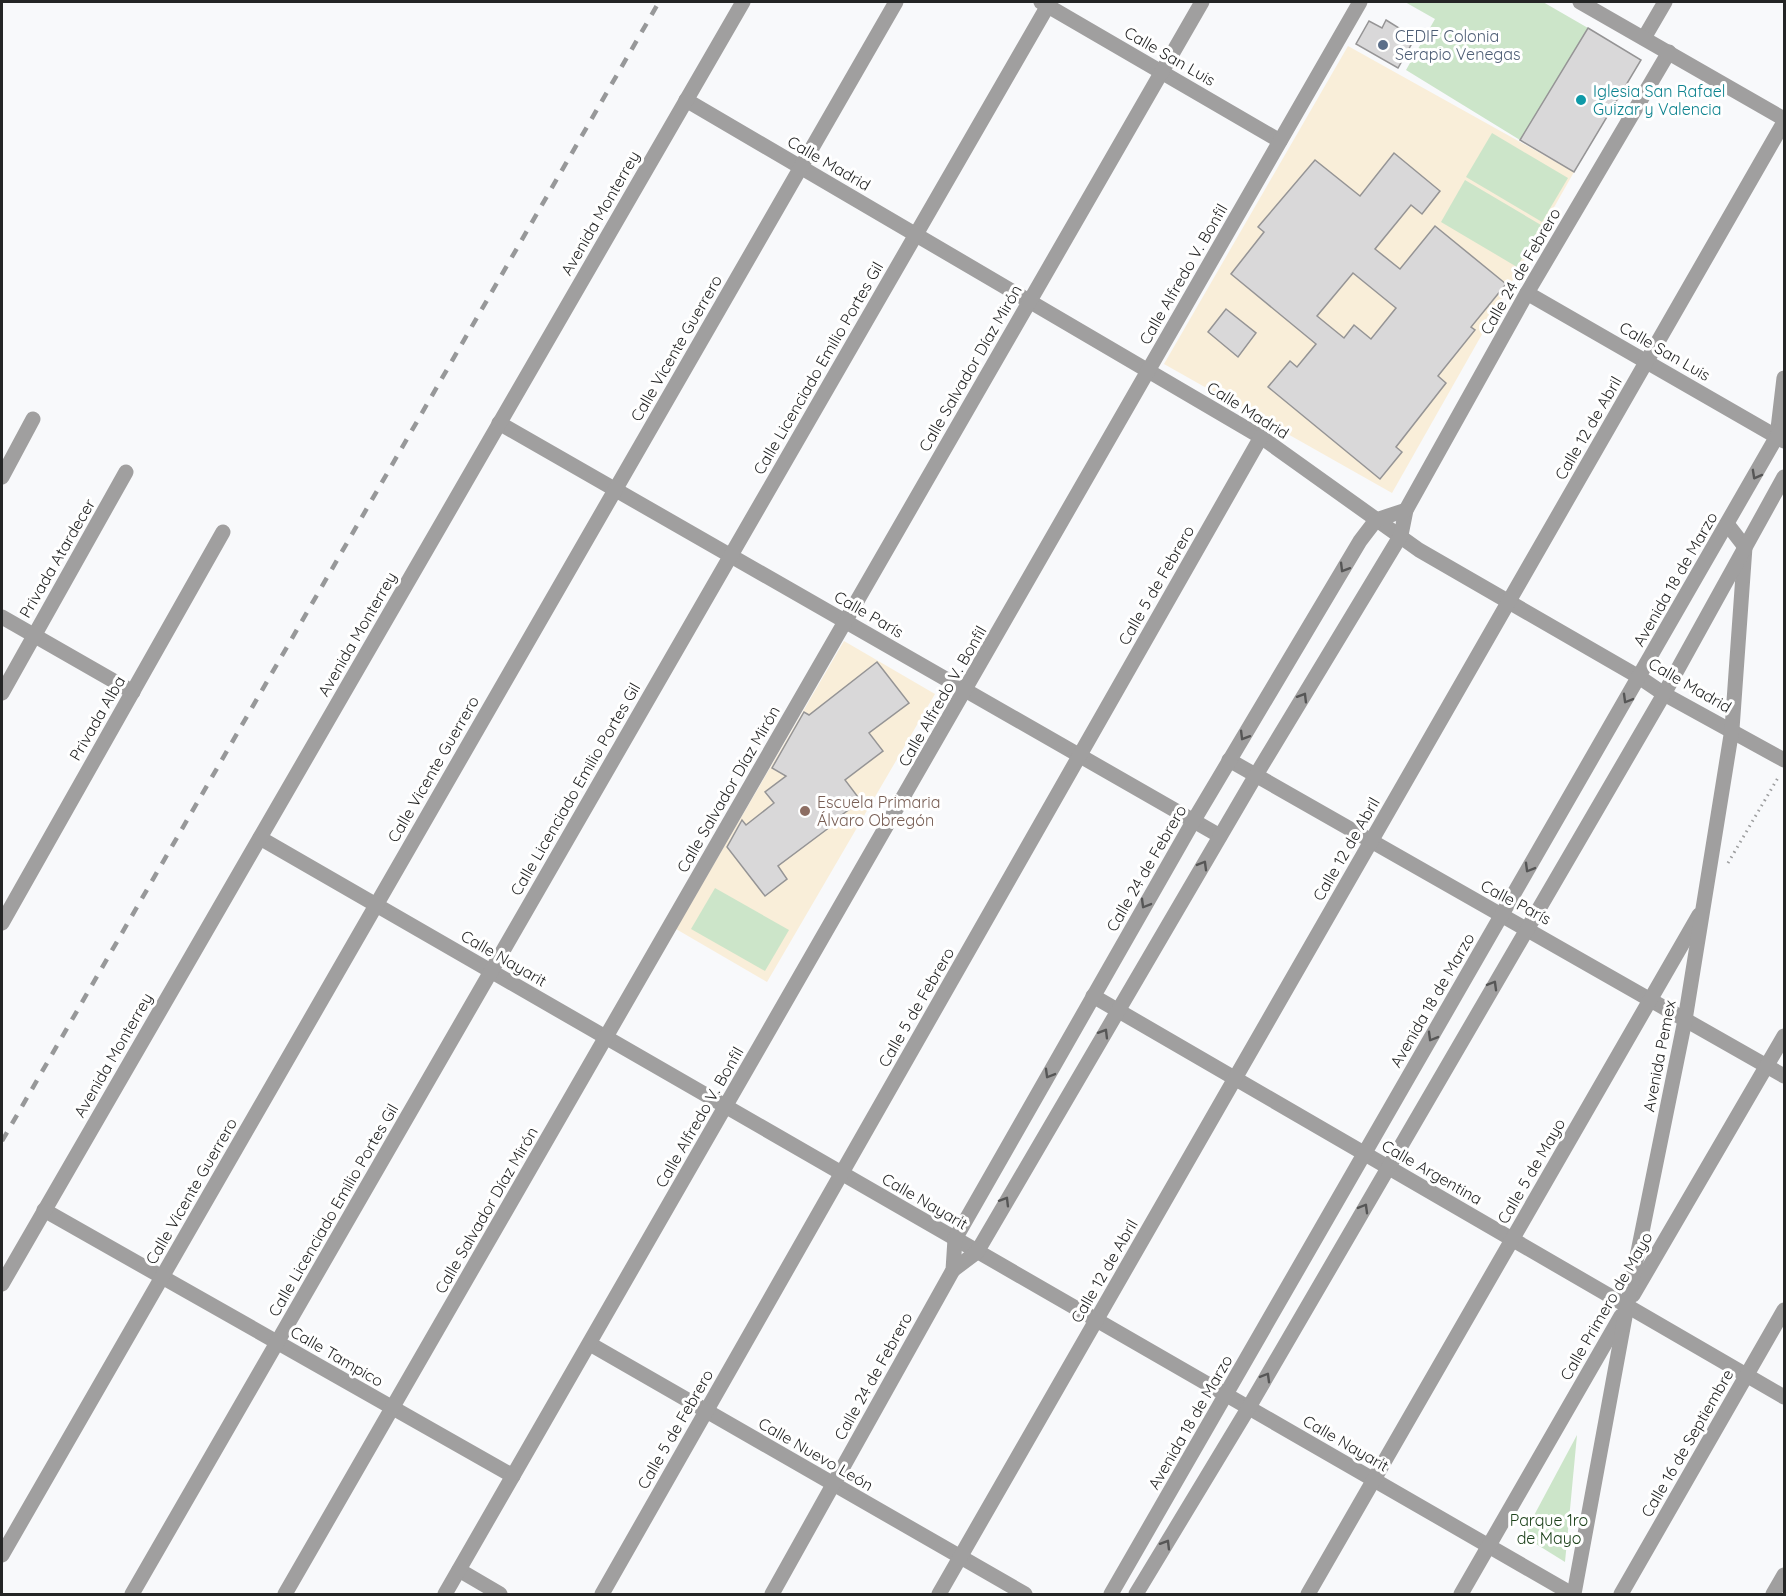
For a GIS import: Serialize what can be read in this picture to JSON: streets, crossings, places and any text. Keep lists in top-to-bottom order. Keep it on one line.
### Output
{"streets":{"street":["Calle San Luis","Calle Madrid","Avenida Monterrey","Calle 24 de Febrero","Calle Alfredo V. Bonfil","Calle Vicente Guerrero","Calle Licenciado Emilio Portes Gil","Calle Salvador Díaz Mirón","Calle 12 de Abril","Privada Atardecer","Avenida 18 de Marzo","Calle 5 de Febrero","Calle París","Privada Alba","Calle Nayarit","Avenida Pemex","Calle 5 de Mayo","Calle Argentina","Calle Primero de Mayo","Calle Tampico","Calle 16 de Septiembre","Calle Nuevo León"]},"crossings":[["Calle San Luis","Calle 24 de Febrero"],["Calle San Luis","Calle Alfredo V. Bonfil"],["Calle San Luis","Calle Licenciado Emilio Portes Gil"],["Calle San Luis","Calle Salvador Díaz Mirón"],["Calle San Luis","Calle 12 de Abril"],["Calle San Luis","Avenida 18 de Marzo"],["Calle Madrid","Avenida Monterrey"],["Calle Madrid","Calle 24 de Febrero"],["Calle Madrid","Calle Alfredo V. Bonfil"],["Calle Madrid","Calle Vicente Guerrero"],["Calle Madrid","Calle Licenciado Emilio Portes Gil"],["Calle Madrid","Calle Salvador Díaz Mirón"],["Calle Madrid","Calle 12 de Abril"],["Calle Madrid","Avenida 18 de Marzo"],["Calle Madrid","Calle 5 de Febrero"],["Calle Madrid","Avenida Pemex"],["Avenida Monterrey","Calle París"],["Avenida Monterrey","Calle Nayarit"],["Avenida Monterrey","Calle Tampico"],["Calle 24 de Febrero","Calle París"],["Calle 24 de Febrero","Calle Nayarit"],["Calle 24 de Febrero","Calle Argentina"],["Calle 24 de Febrero","Calle Nuevo León"],["Calle Alfredo V. Bonfil","Calle París"],["Calle Alfredo V. Bonfil","Calle Nayarit"],["Calle Alfredo V. Bonfil","Calle Tampico"],["Calle Alfredo V. Bonfil","Calle Nuevo León"],["Calle Vicente Guerrero","Calle París"],["Calle Vicente Guerrero","Calle Nayarit"],["Calle Vicente Guerrero","Calle Tampico"],["Calle Licenciado Emilio Portes Gil","Calle París"],["Calle Licenciado Emilio Portes Gil","Calle Nayarit"],["Calle Licenciado Emilio Portes Gil","Calle Tampico"],["Calle Salvador Díaz Mirón","Calle París"],["Calle Salvador Díaz Mirón","Calle Nayarit"],["Calle Salvador Díaz Mirón","Calle Tampico"],["Calle 12 de Abril","Calle París"],["Calle 12 de Abril","Calle Nayarit"],["Calle 12 de Abril","Calle Argentina"],["Calle 12 de Abril","Calle Nuevo León"],["Avenida 18 de Marzo","Calle París"],["Avenida 18 de Marzo","Calle Nayarit"],["Avenida 18 de Marzo","Calle Argentina"],["Calle 5 de Febrero","Calle París"],["Calle 5 de Febrero","Calle Nayarit"],["Calle 5 de Febrero","Calle Nuevo León"],["Calle París","Avenida Pemex"],["Calle París","Calle 5 de Mayo"],["Calle París","Calle Primero de Mayo"],["Calle Nayarit","Avenida Pemex"],["Calle Nayarit","Calle 5 de Mayo"],["Calle Nayarit","Calle Primero de Mayo"],["Avenida Pemex","Calle 5 de Mayo"],["Avenida Pemex","Calle Argentina"],["Avenida Pemex","Calle Primero de Mayo"],["Calle 5 de Mayo","Calle Argentina"],["Calle Argentina","Calle Primero de Mayo"],["Calle Argentina","Calle 16 de Septiembre"]],"parks":["Parque 1ro de Mayo"],"places":["CEDIF Colonia Serapio Venegas","Iglesia San Rafael Guizar y Valencia","Escuela Primaria Álvaro Obregón"]}
